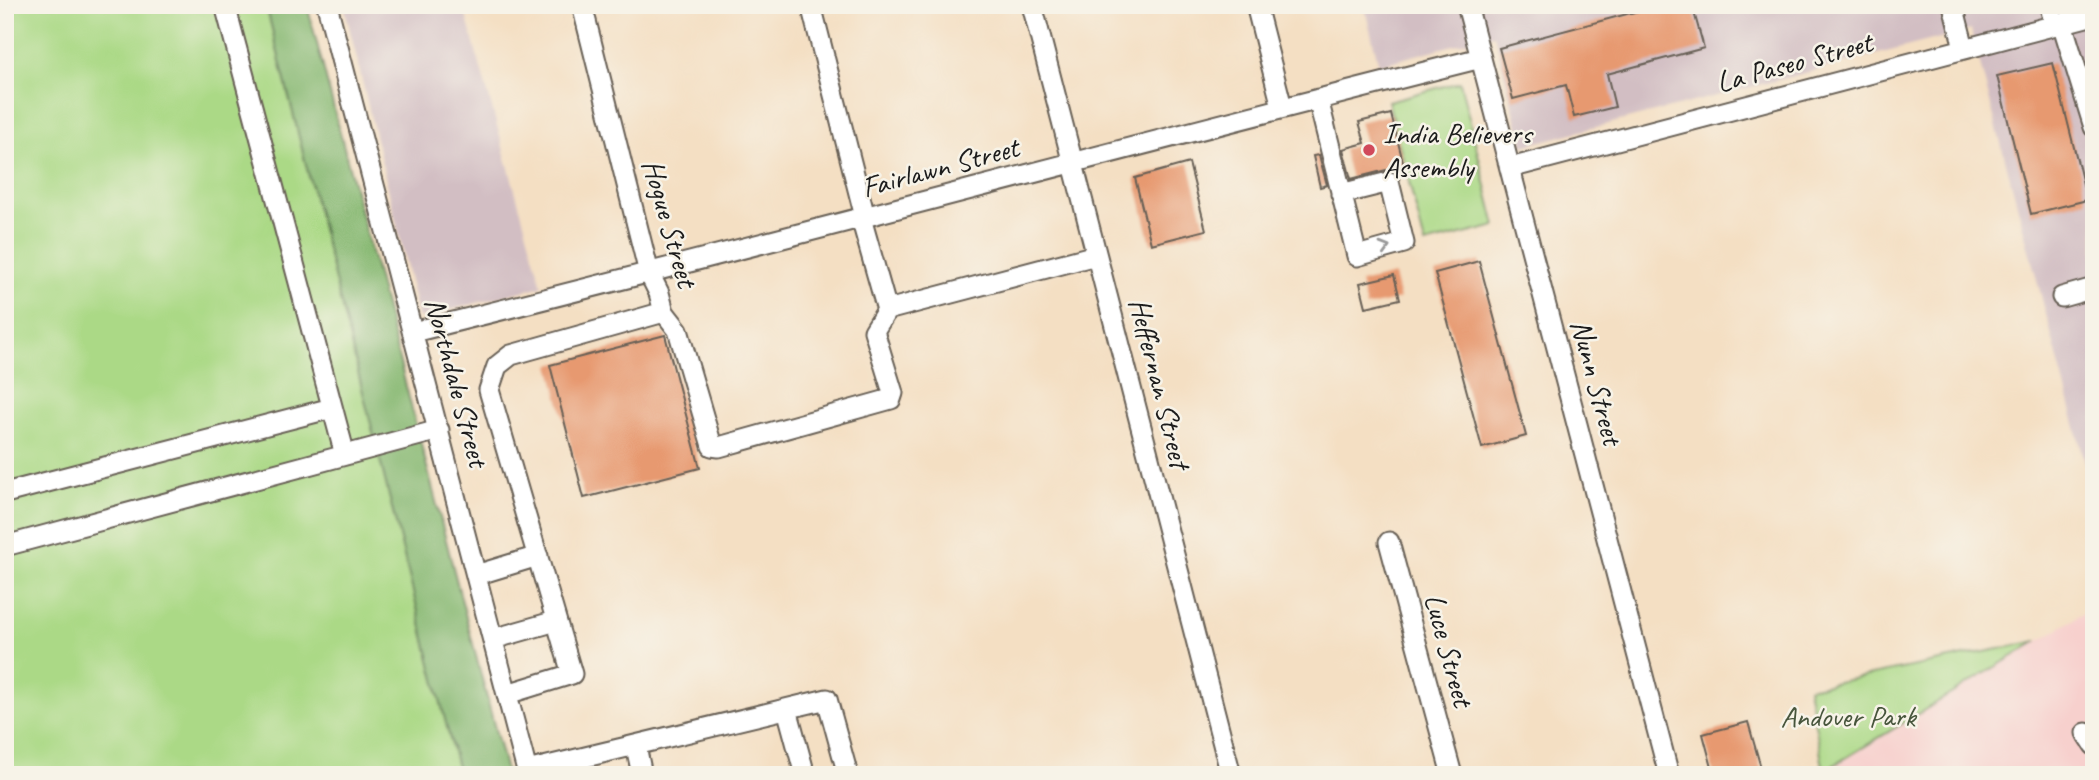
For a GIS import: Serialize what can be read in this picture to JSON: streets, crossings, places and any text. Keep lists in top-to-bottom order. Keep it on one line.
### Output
{"streets":{"street":["La Paseo Street","Fairlawn Street","Hogue Street","Northdale Street","Nunn Street","Heffernan Street","Luce Street"]},"crossings":[["La Paseo Street","Nunn Street"],["Fairlawn Street","Hogue Street"],["Fairlawn Street","Northdale Street"],["Fairlawn Street","Nunn Street"],["Fairlawn Street","Heffernan Street"]],"parks":["Andover Park"],"places":["India Believers Assembly"]}
